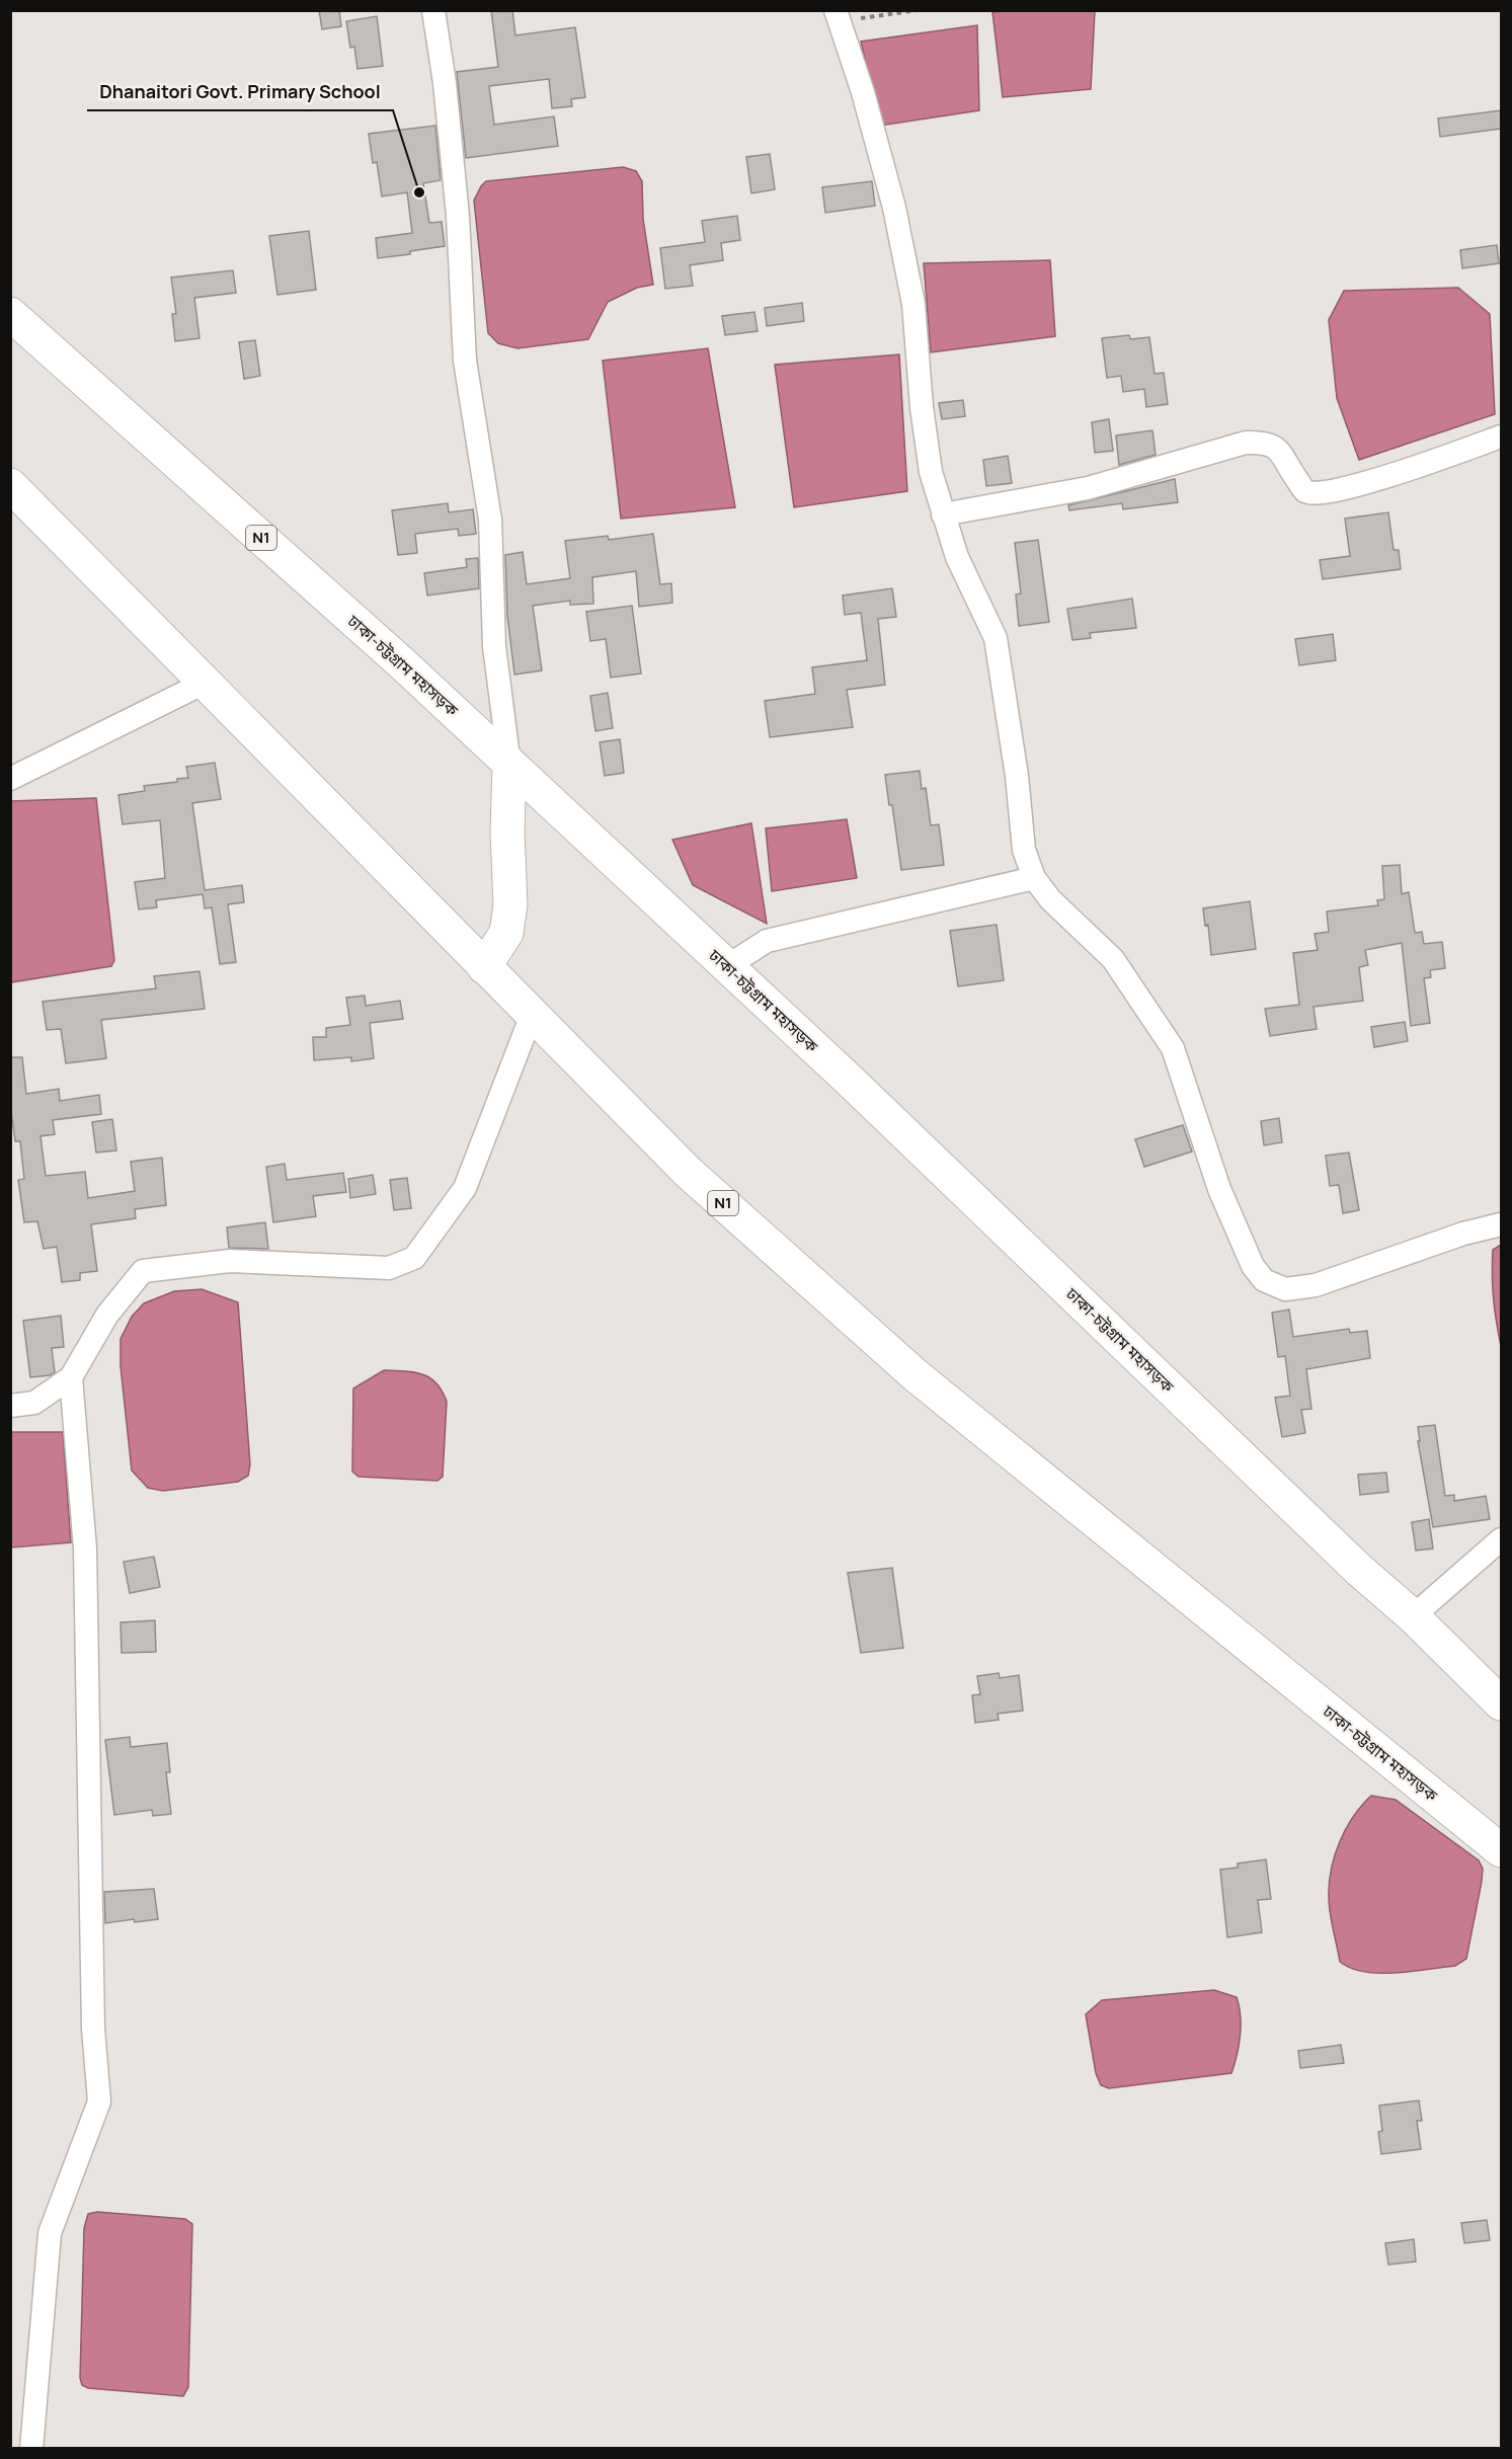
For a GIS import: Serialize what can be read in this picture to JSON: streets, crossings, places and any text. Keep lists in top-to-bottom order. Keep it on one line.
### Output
{"streets":{"highway":["N1","ঢাকা-চট্টগ্রাম মহাসড়ক"]},"places":["Dhanaitori Govt. Primary School"]}
